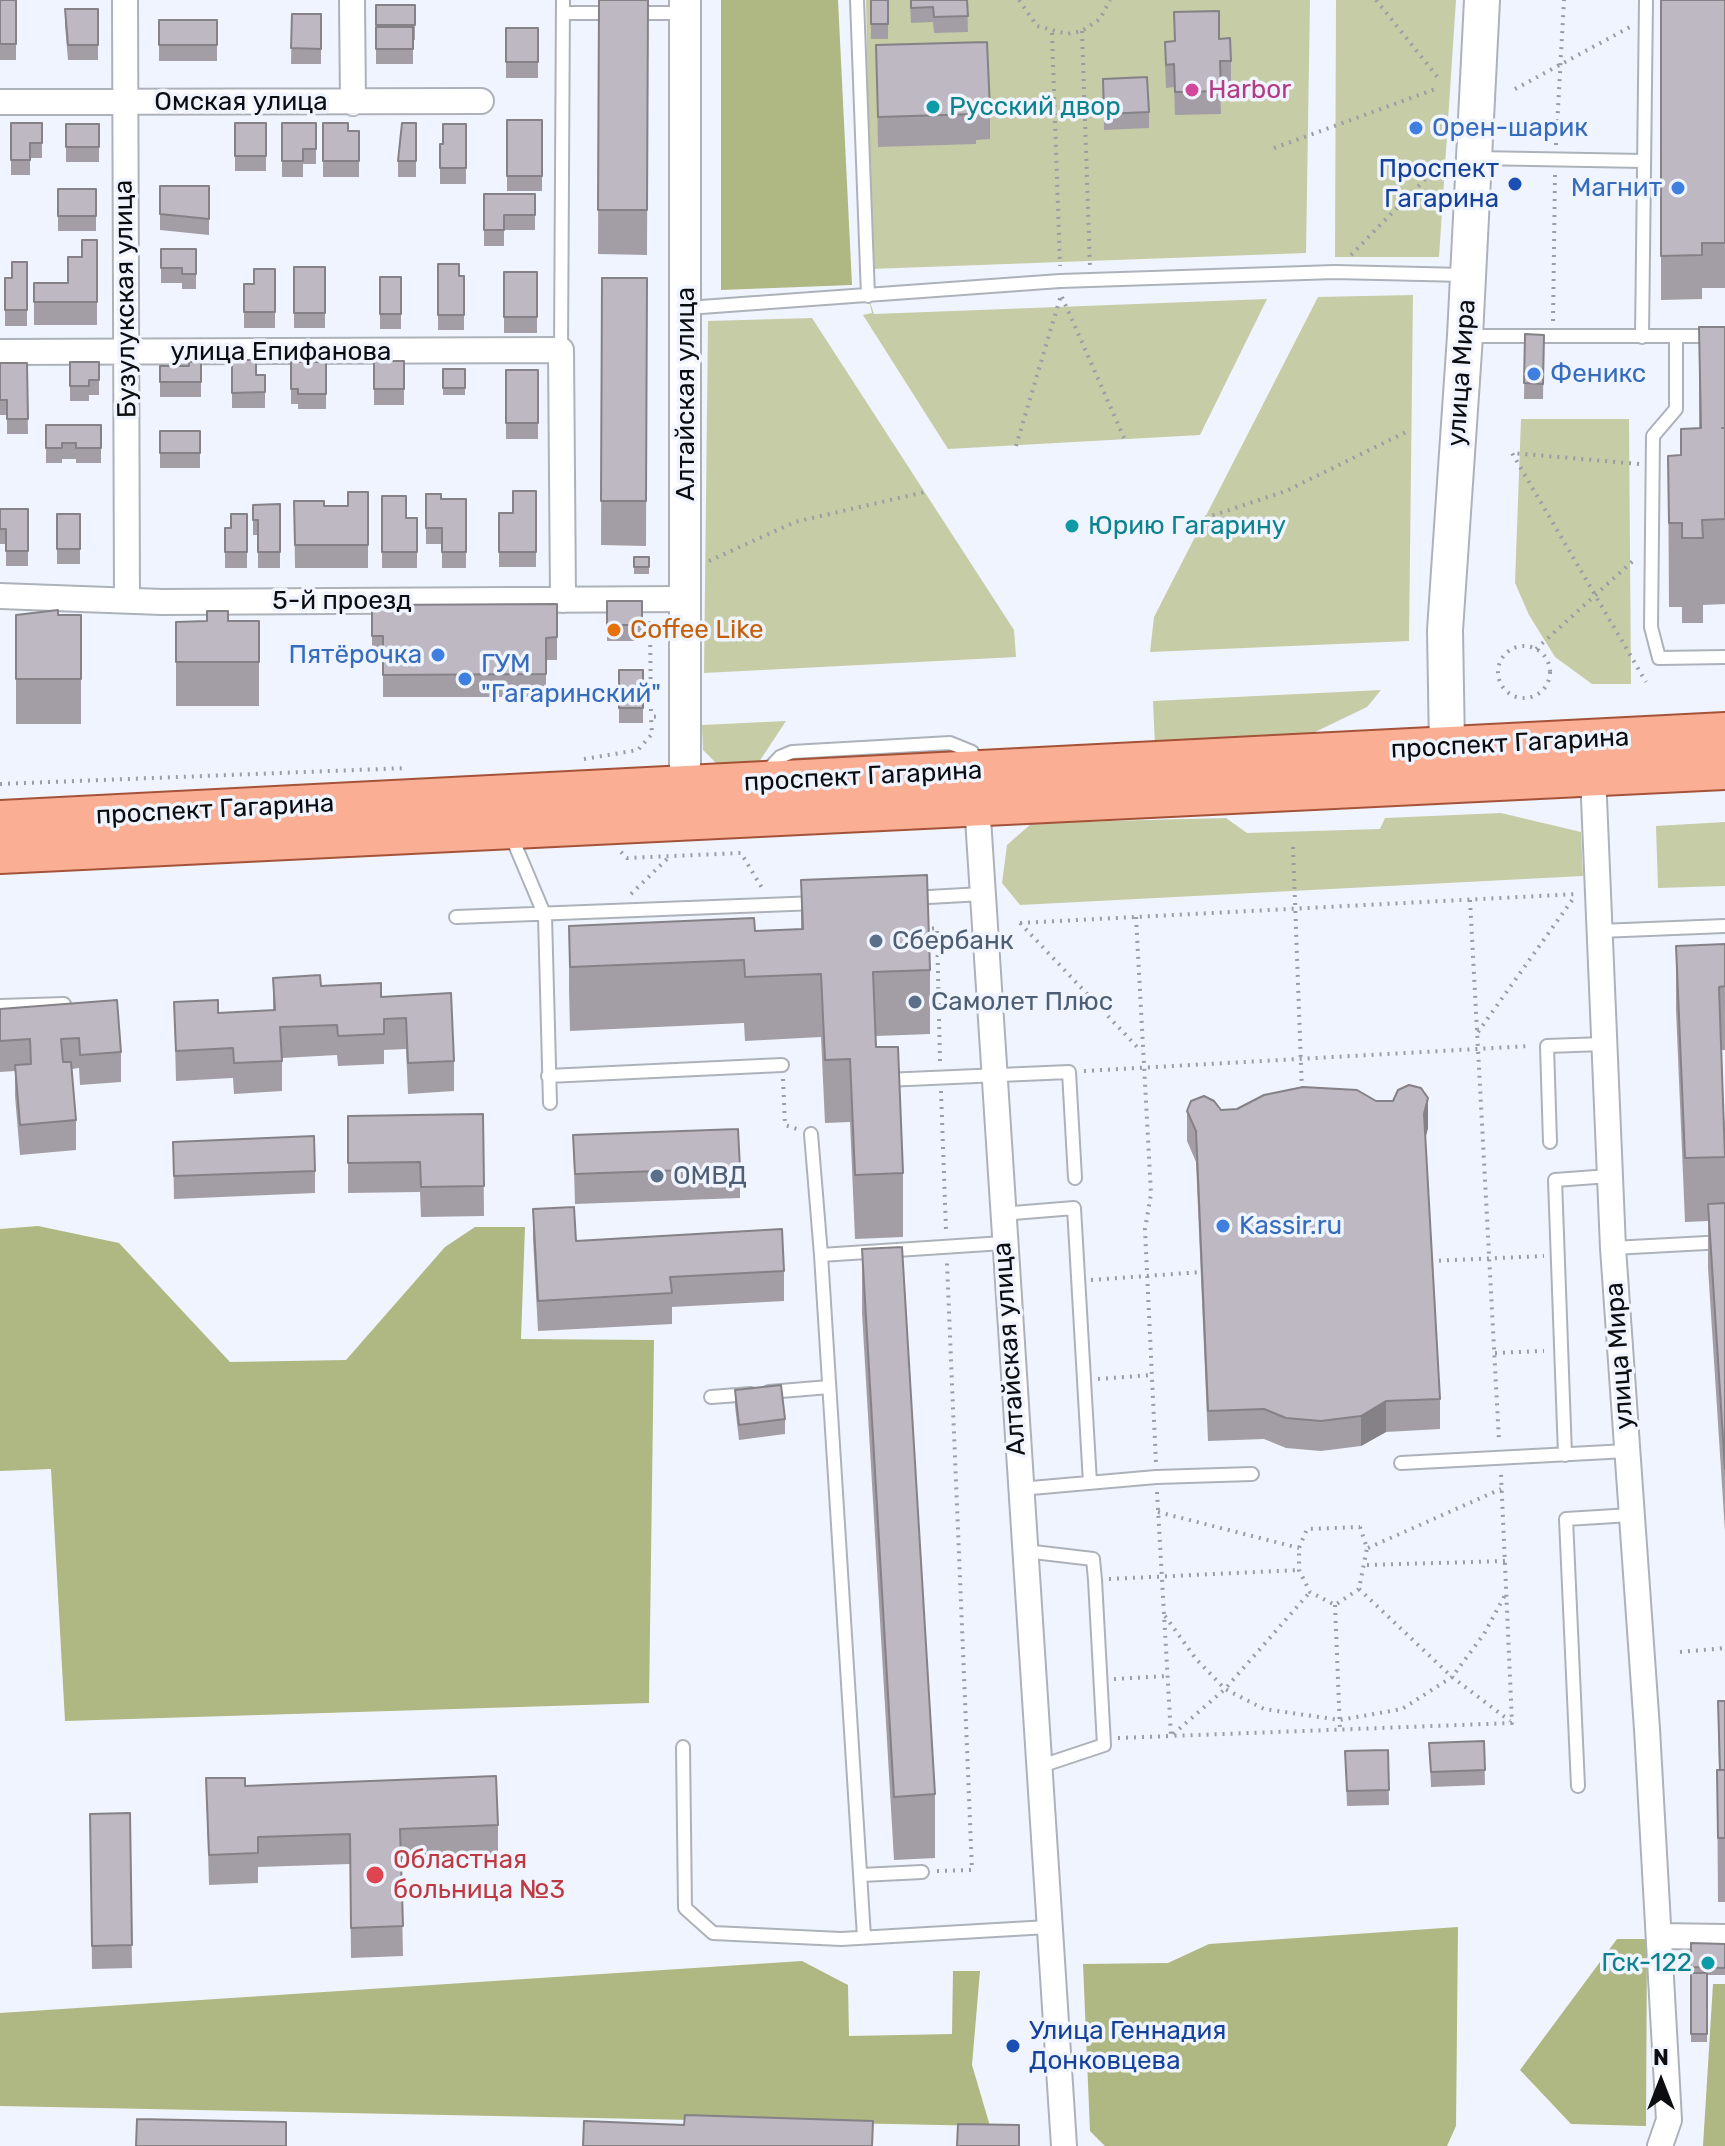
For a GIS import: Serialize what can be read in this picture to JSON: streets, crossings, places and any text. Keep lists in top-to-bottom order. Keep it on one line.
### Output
{"streets":{"main road":["улица Мира","проспект Гагарина"],"street":["Омская улица","Бузулукская улица","улица Епифанова","Алтайская улица","5-й проезд"]},"crossings":[["Омская улица","Бузулукская улица"],["Бузулукская улица","улица Епифанова"],["Бузулукская улица","5-й проезд"],["улица Мира","проспект Гагарина"],["Алтайская улица","5-й проезд"],["Алтайская улица","проспект Гагарина"]],"places":["Harbor","Русский двор","Орен-шарик","Проспект Гагарина","Магнит","Феникс","Юрию Гагарину","Coffee Like","Пятёрочка","ГУМ \"Гагаринский\"","Сбербанк","Самолет Плюс","ОМВД","Kassir.ru","Областная больница №3","Гск-122","Улица Геннадия Донковцева"],"north":"top"}
